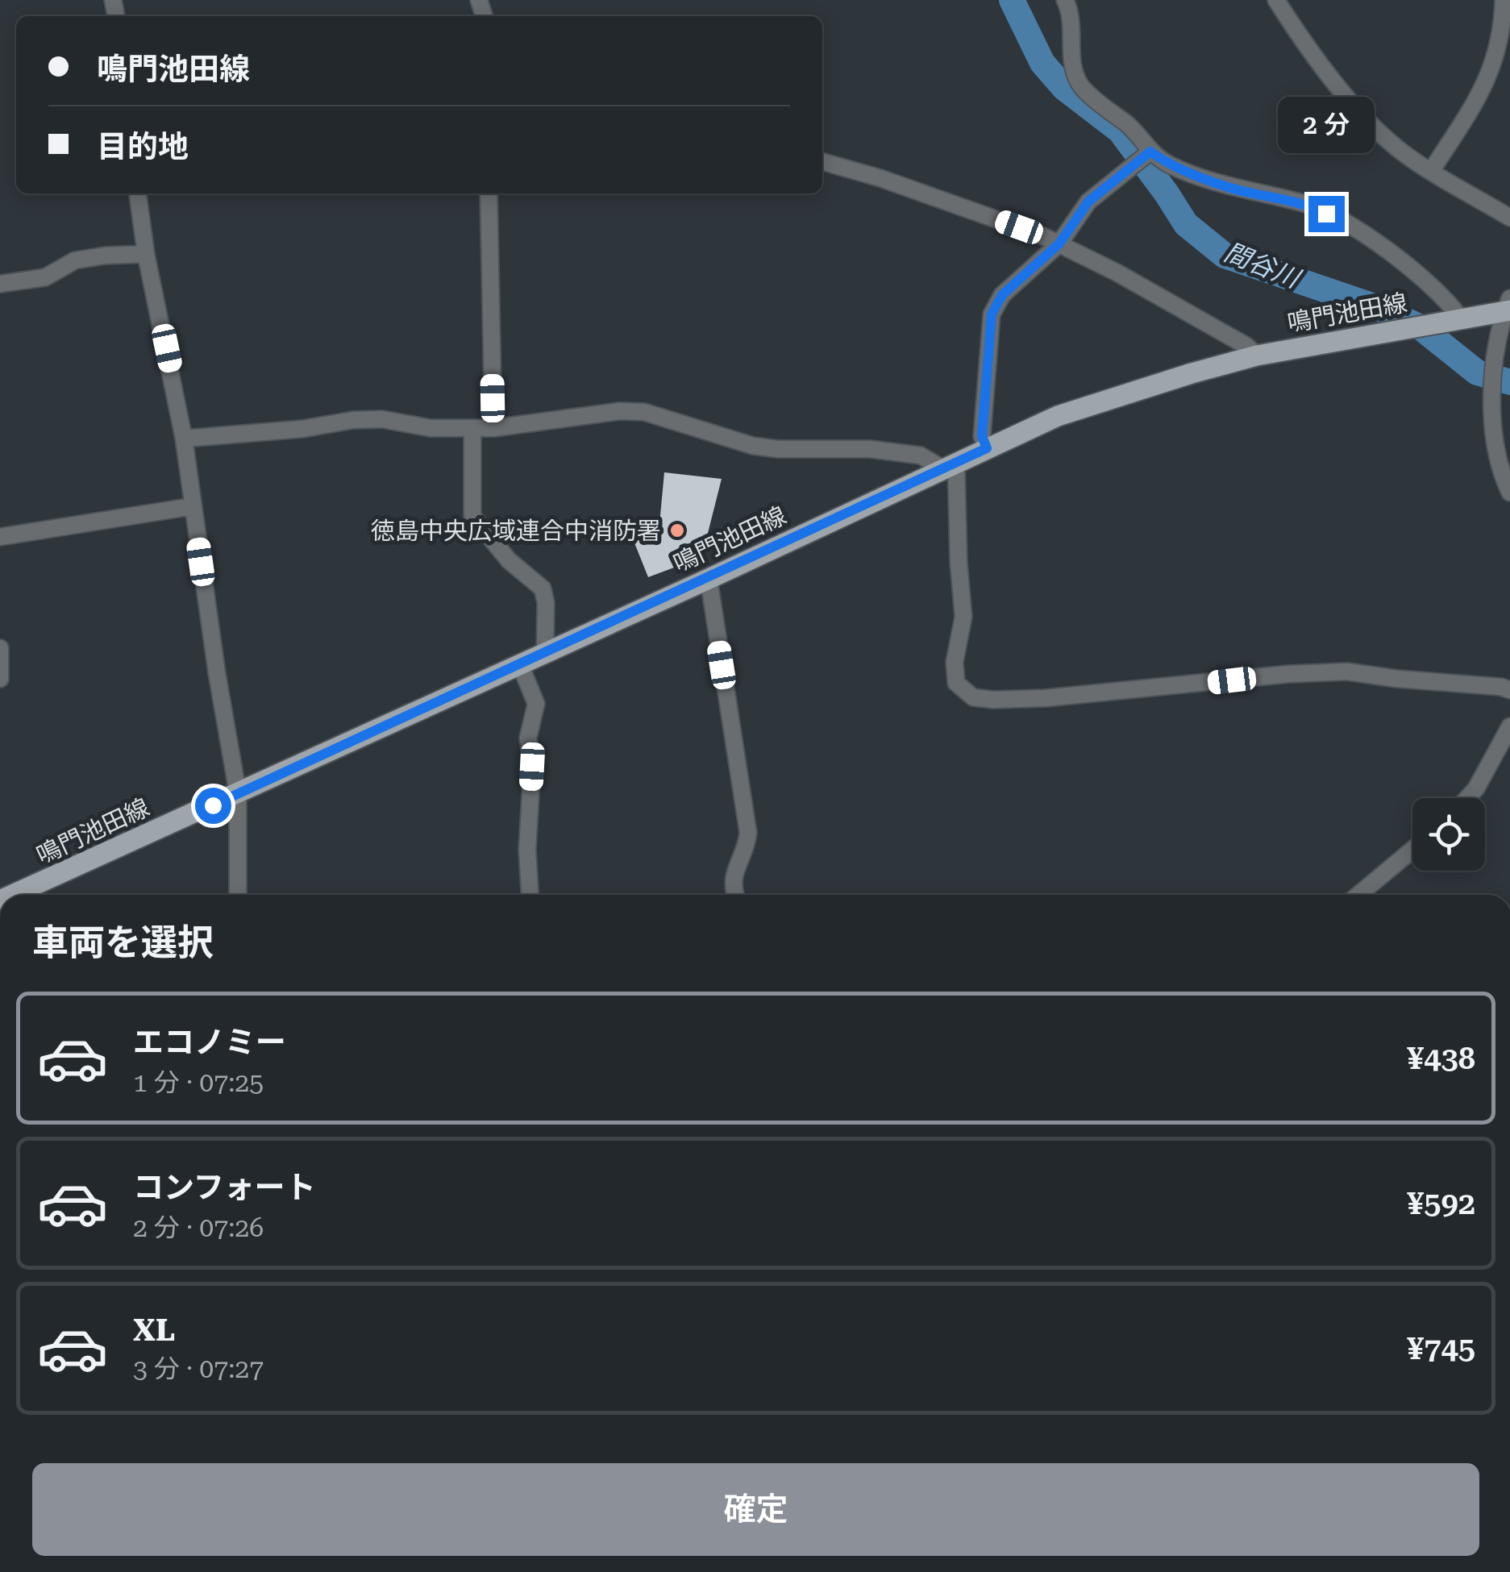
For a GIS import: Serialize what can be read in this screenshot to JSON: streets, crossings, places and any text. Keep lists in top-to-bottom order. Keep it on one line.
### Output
{"streets":{"main road":["鳴門池田線"]},"water":["間谷川"],"places":["徳島中央広域連合中消防署"],"page":{"banner":["鳴門池田線","目的地"],"bubble":"2 分","heading":"車両を選択","list":[{"name":"エコノミー","note":"1 分 · 07:25","value":"¥438"},{"name":"コンフォート","note":"2 分 · 07:26","value":"¥592"},{"name":"XL","note":"3 分 · 07:27","value":"¥745"}],"buttons":"確定"}}
